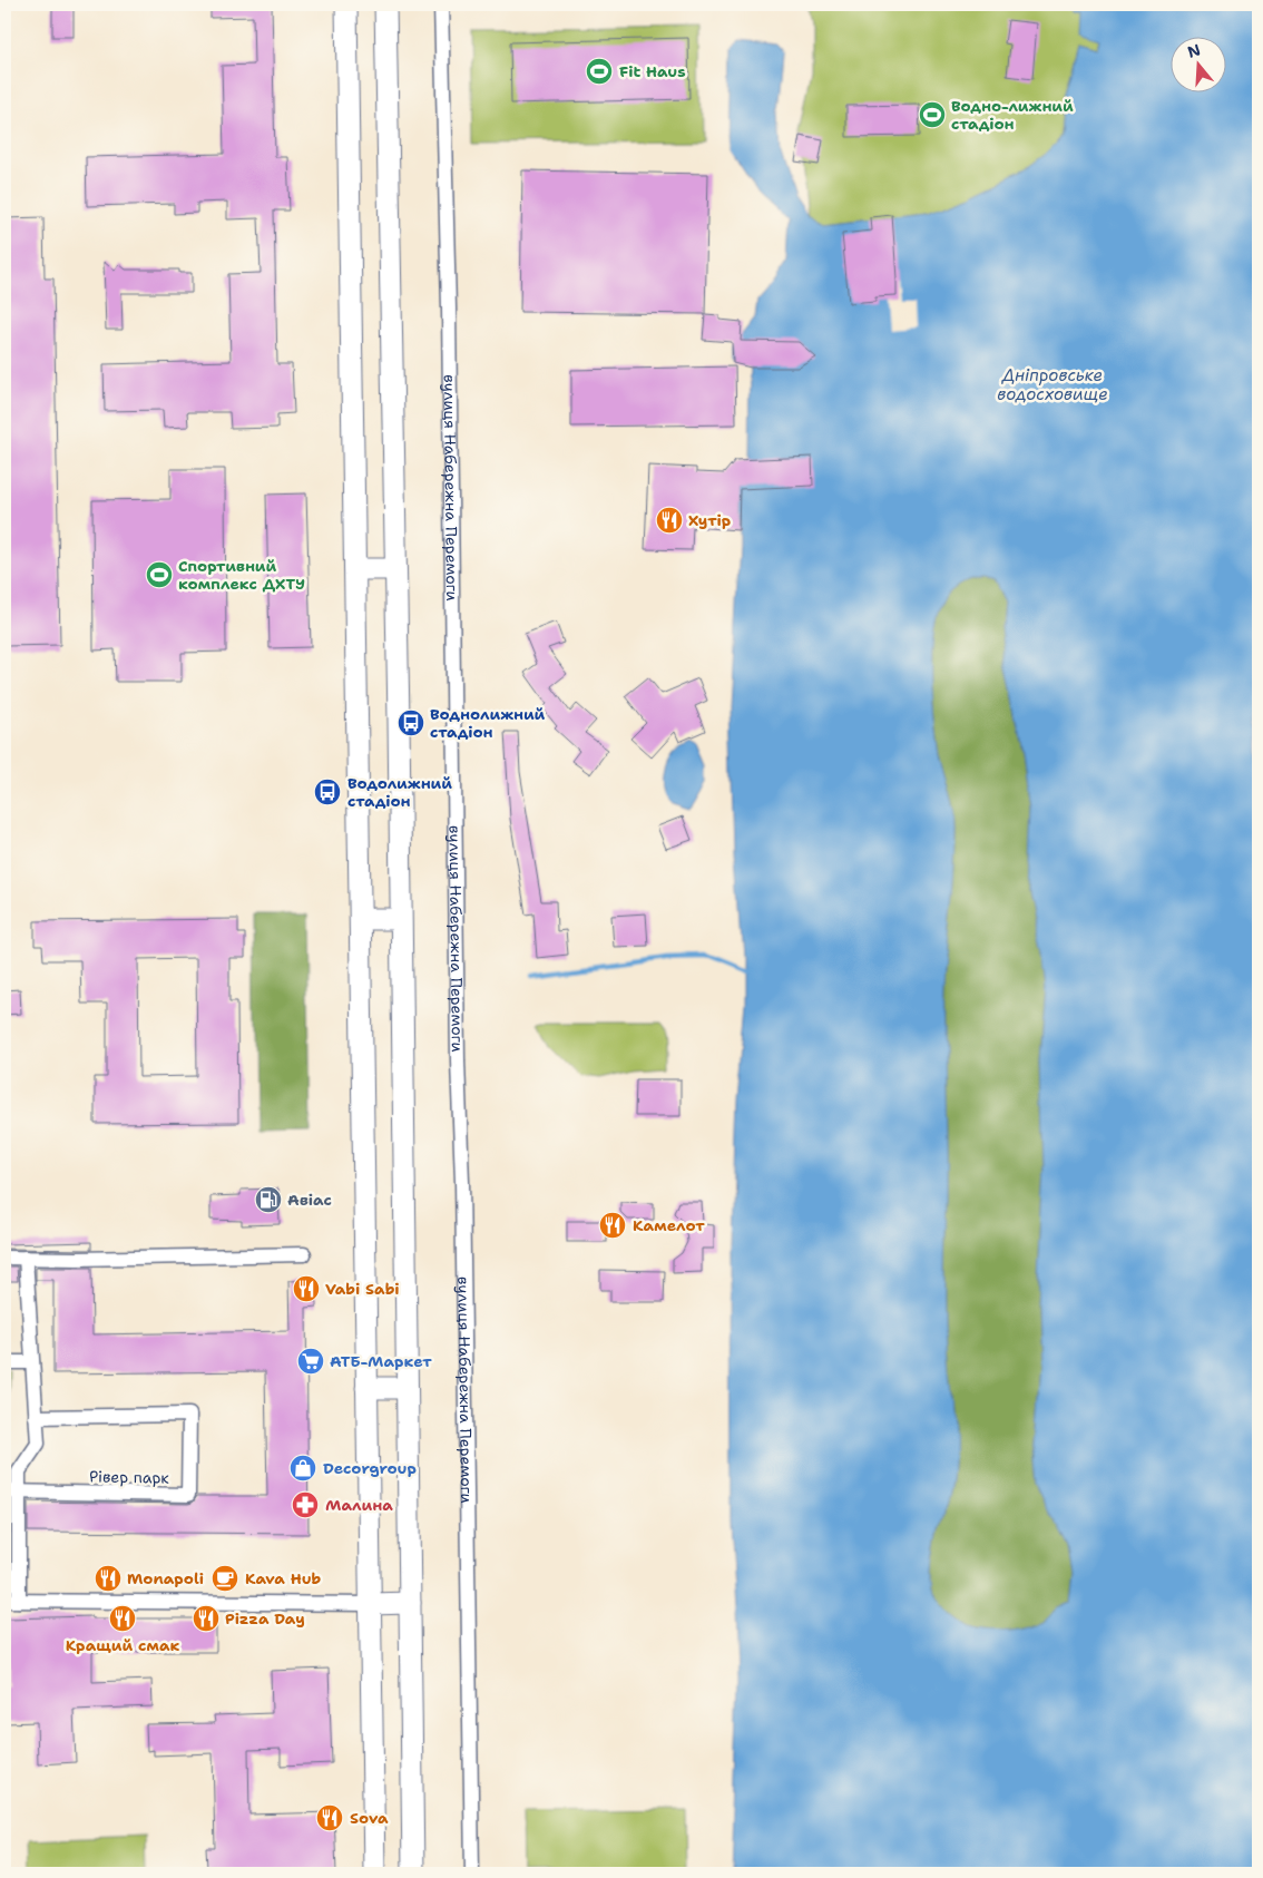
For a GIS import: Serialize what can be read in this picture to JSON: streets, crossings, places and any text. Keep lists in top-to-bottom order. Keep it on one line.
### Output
{"streets":{"street":["вулиця Набережна Перемоги","Рівер парк"]},"water":["Дніпровське водосховище"],"places":{"sports":["Fit Haus","Водно-лижний стадіон","Спортивний комплекс ДХТУ"],"restaurant":["Хутір","Камелот","Vabi Sabi","Monapoli","Кращий смак","Pizza Day","Sova"],"bus stop":["Воднолижний стадіон","Водолижний стадіон"],"fuel station":["Авіас"],"supermarket":["АТБ-Маркет"],"shop":["Decorgroup"],"pharmacy":["Малина"],"cafe":["Kava Hub"]},"north":"top"}
